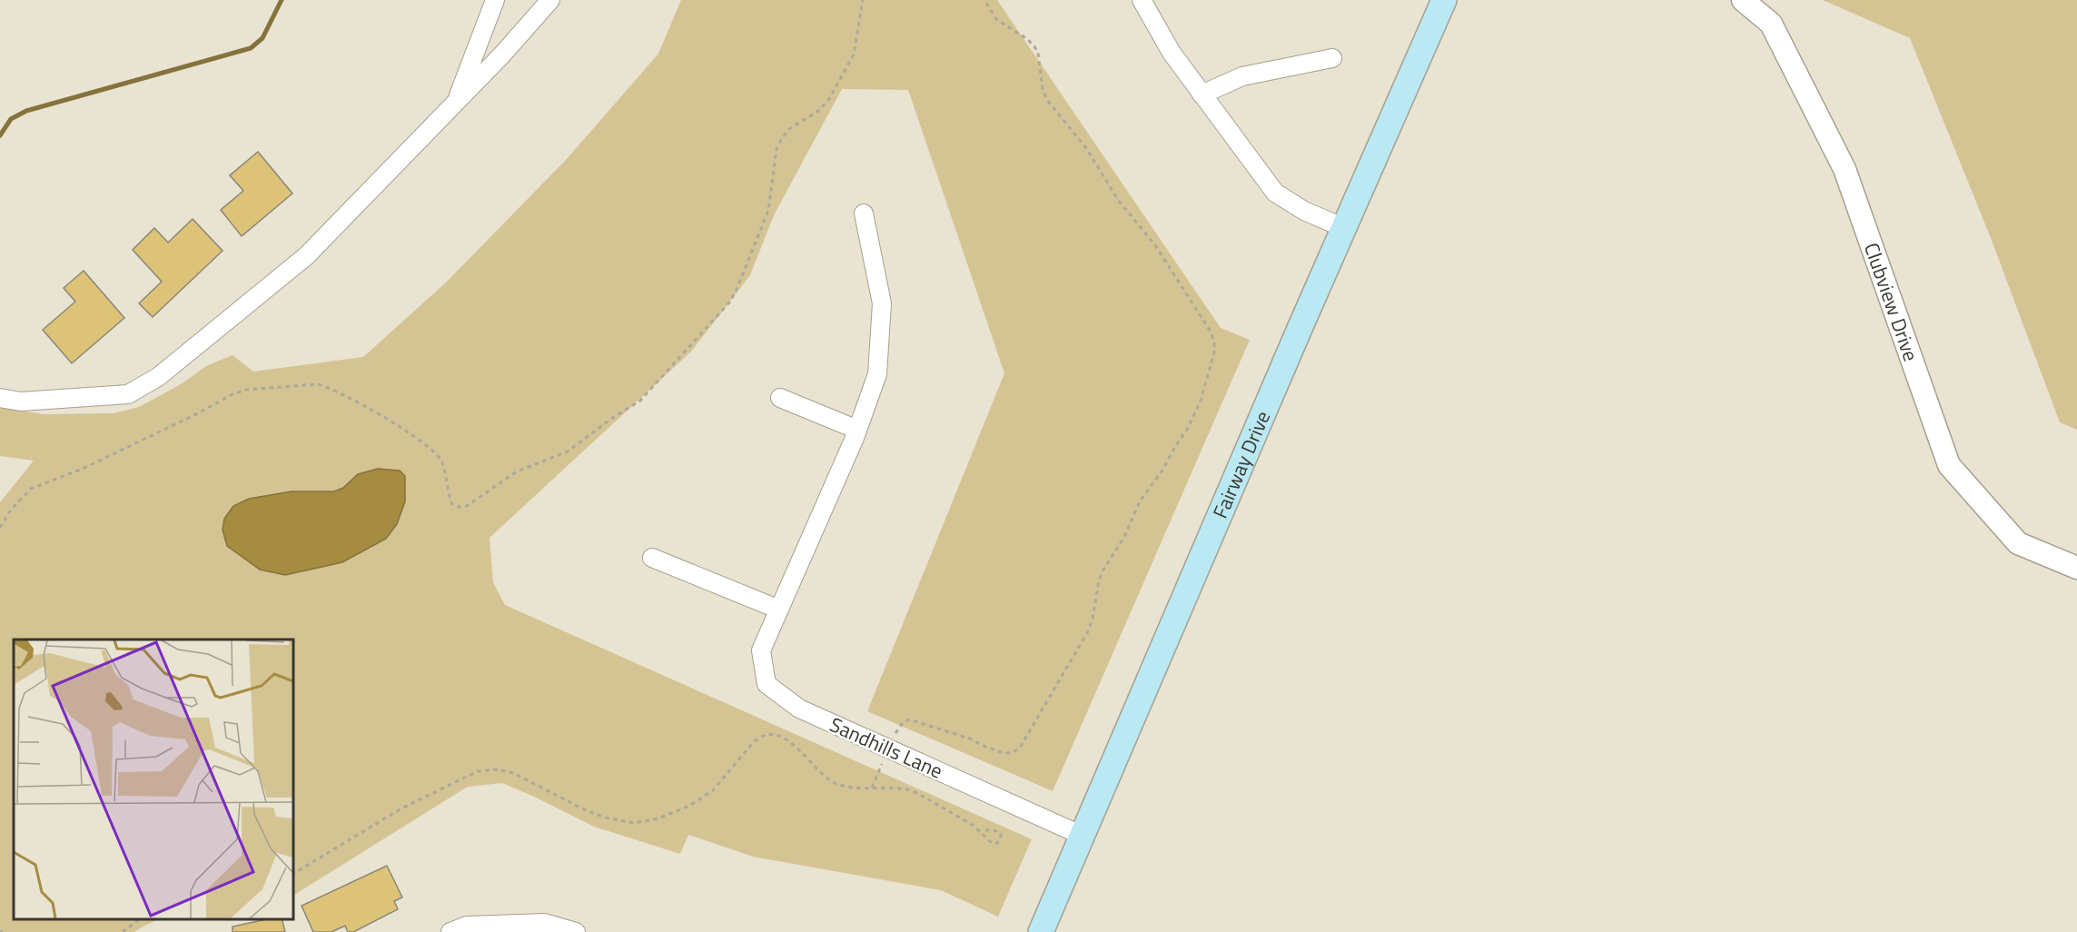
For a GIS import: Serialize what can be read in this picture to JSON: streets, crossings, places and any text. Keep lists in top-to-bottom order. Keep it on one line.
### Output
{"streets":{"main road":["Fairway Drive"],"street":["Clubview Drive","Sandhills Lane"]},"crossings":[["Fairway Drive","Sandhills Lane"]]}
